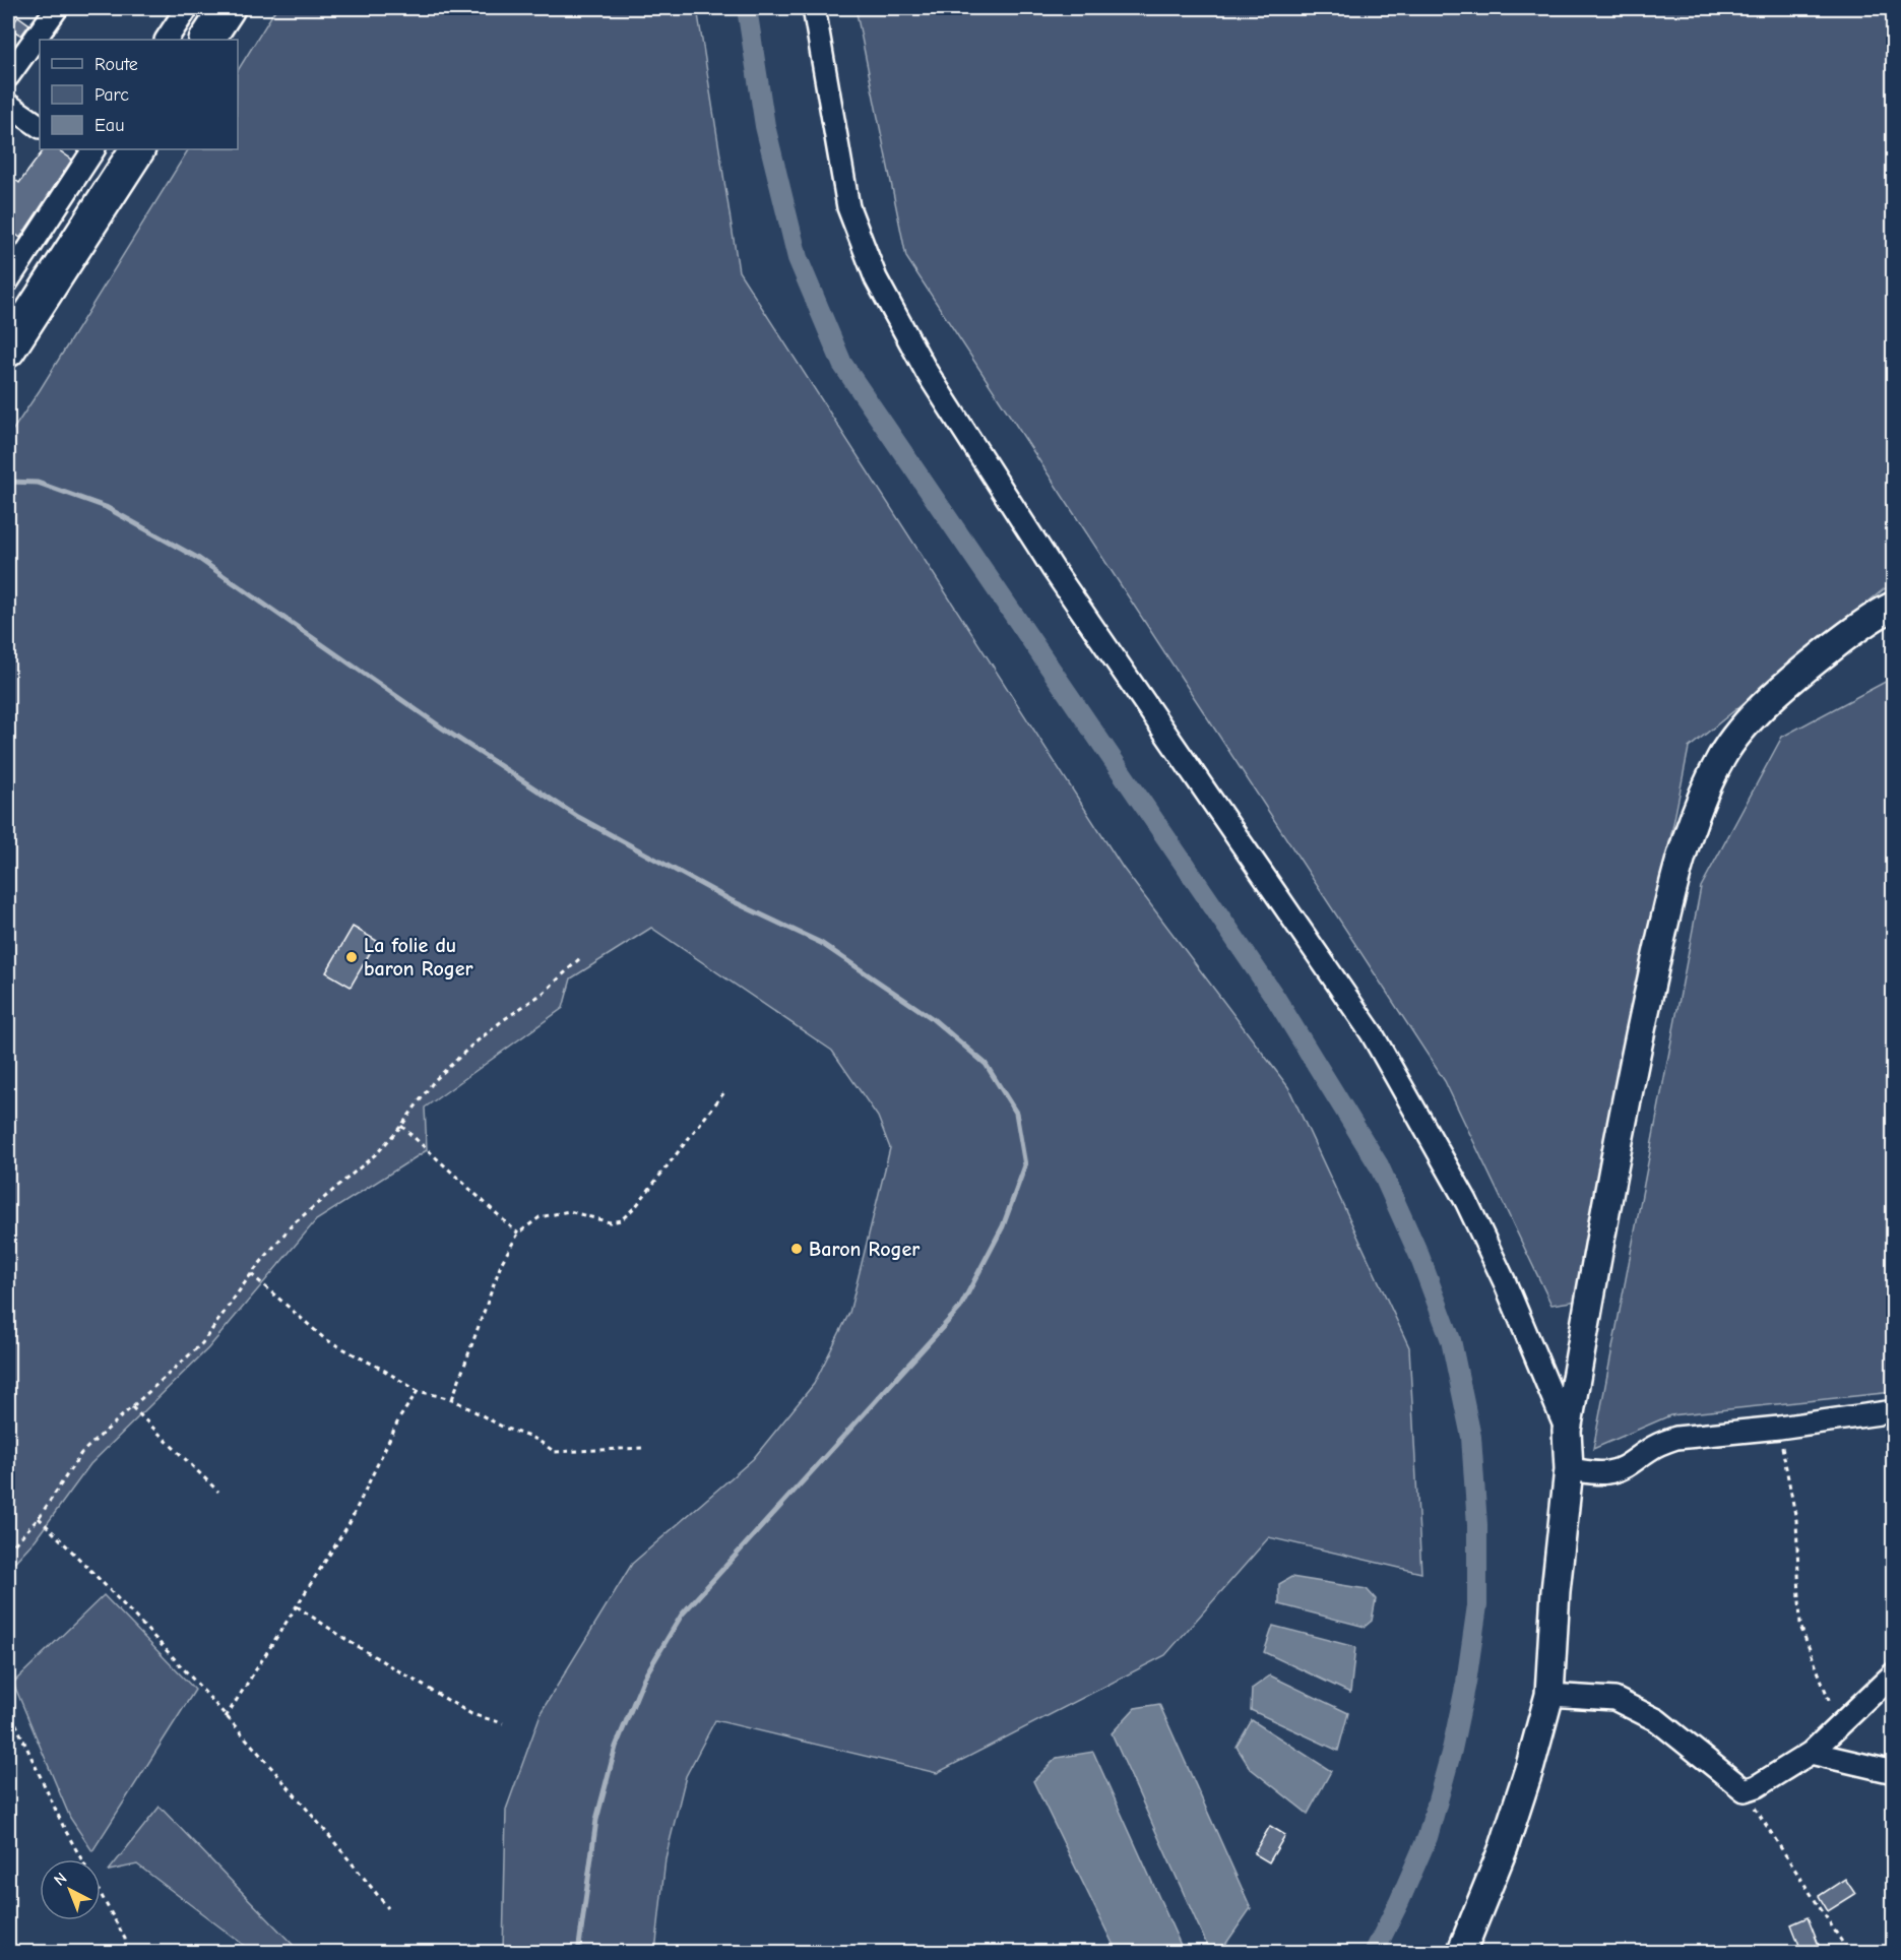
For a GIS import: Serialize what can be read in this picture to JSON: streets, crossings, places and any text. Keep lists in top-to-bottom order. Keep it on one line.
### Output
{"places":["La folie du baron Roger","Baron Roger"],"legend":["Route","Parc","Eau"],"north":"top left"}
